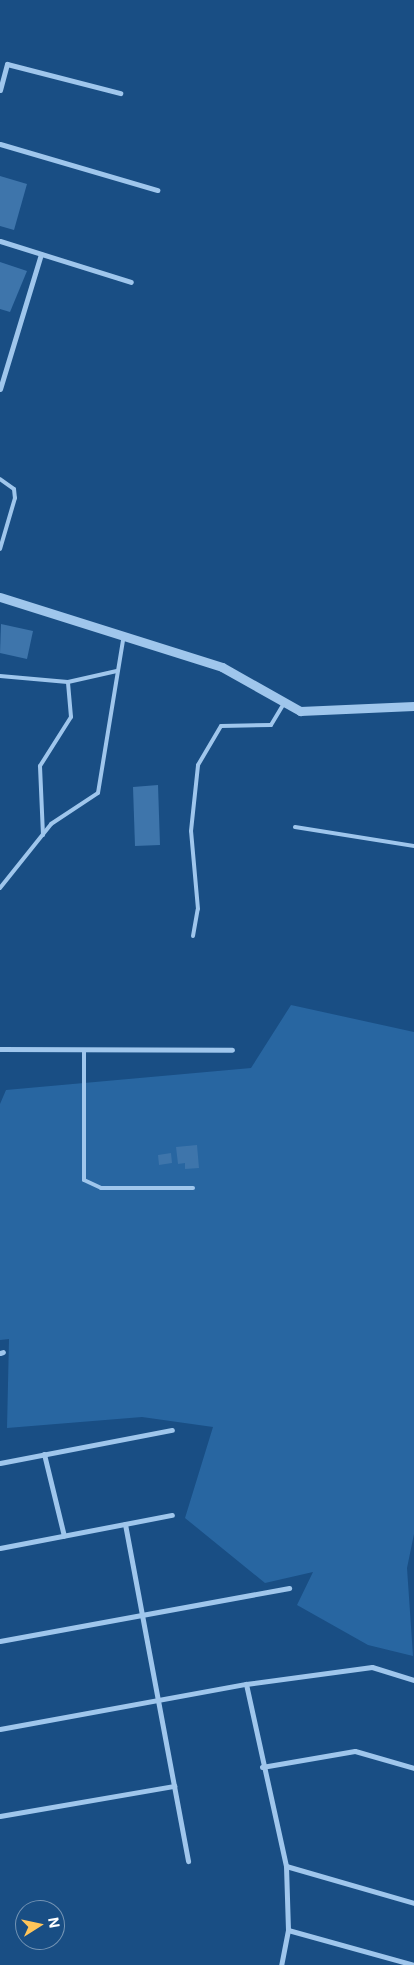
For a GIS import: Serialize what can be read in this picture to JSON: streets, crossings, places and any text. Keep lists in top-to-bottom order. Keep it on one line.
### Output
{"north":"right"}
